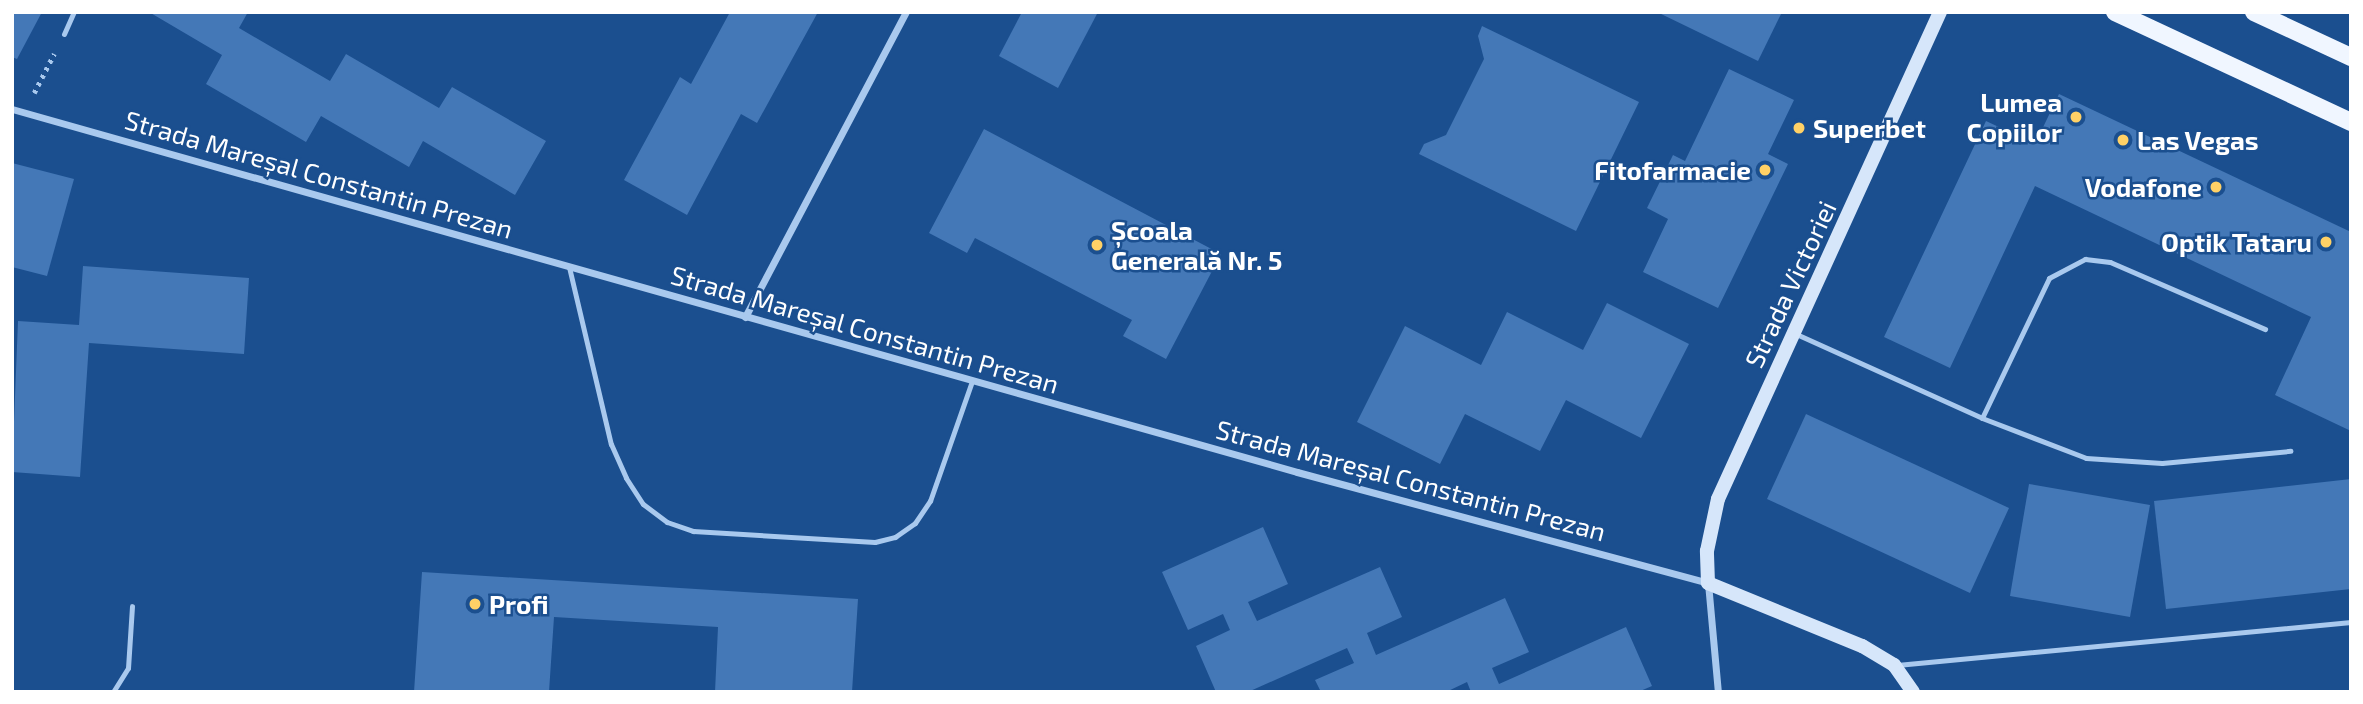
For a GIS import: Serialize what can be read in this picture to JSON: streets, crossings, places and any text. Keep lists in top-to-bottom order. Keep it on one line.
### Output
{"streets":{"street":["Strada Mareșal Constantin Prezan","Strada Victoriei"]},"crossings":[["Strada Mareșal Constantin Prezan","Strada Victoriei"]],"places":["Lumea Copiilor","Superbet","Las Vegas","Fitofarmacie","Vodafone","Optik Tataru","Școala Generală Nr. 5","Profi"]}
